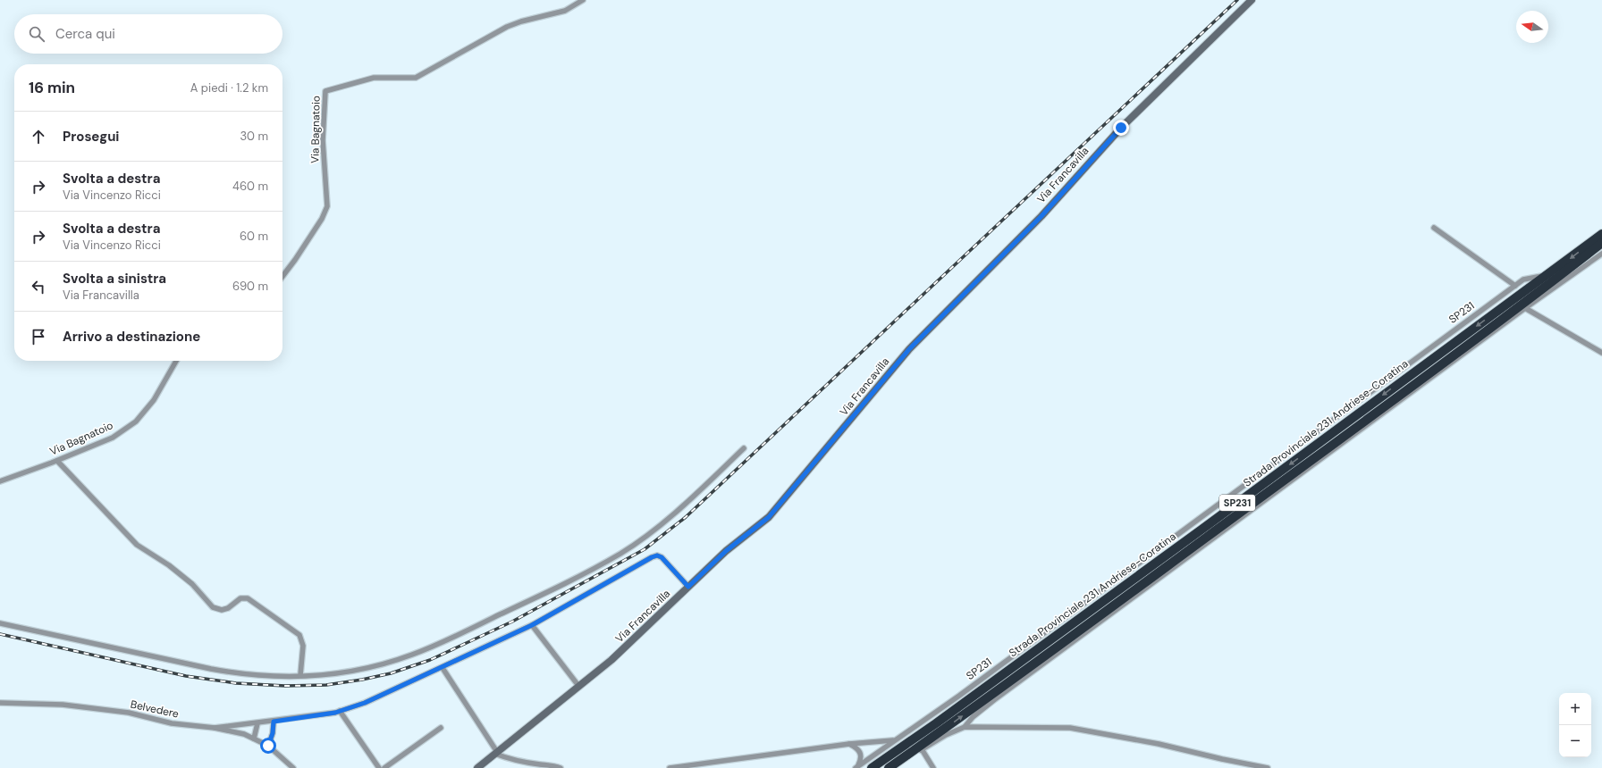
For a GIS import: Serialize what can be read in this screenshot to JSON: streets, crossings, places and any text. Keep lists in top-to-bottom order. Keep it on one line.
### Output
{"streets":{"highway":["SP231","Strada Provinciale 231 Andriese-Coratina"],"street":["Via Bagnatoio","Via Francavilla","Belvedere"]},"crossings":[["SP231","Strada Provinciale 231 Andriese-Coratina"]],"north":"left","page":{"search":"Cerca qui","heading":["16 min","A piedi · 1.2 km"],"list":[["Prosegui","30 m"],["Svolta a destra","Via Vincenzo Ricci","460 m"],["Svolta a destra","Via Vincenzo Ricci","60 m"],["Svolta a sinistra","Via Francavilla","690 m"],"Arrivo a destinazione"],"map_buttons":["+","−"]}}
